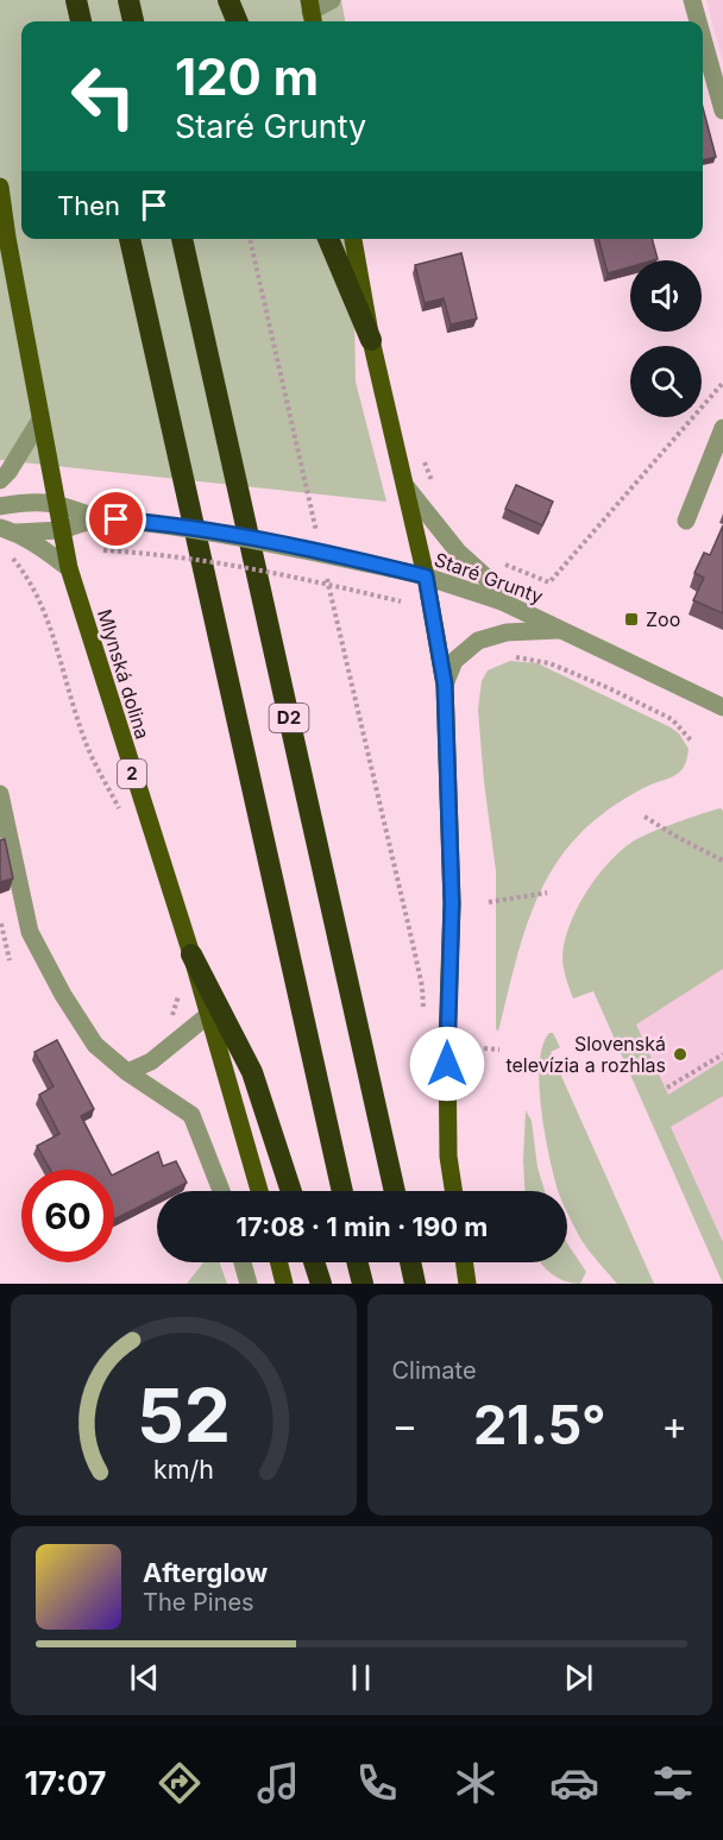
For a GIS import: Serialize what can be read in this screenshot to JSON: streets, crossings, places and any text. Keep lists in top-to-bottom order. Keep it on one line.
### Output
{"streets":{"highway":["D2"],"main road":["Mlynská dolina","2"],"street":["Staré Grunty"]},"crossings":[["Staré Grunty","Mlynská dolina"]],"places":{"transit":["Zoo"],"other":["Slovenská televízia a rozhlas"]},"page":{"turn":["120 m","Staré Grunty"],"then":"Then","limit":"60","trip":"17:08 · 1 min · 190 m","tile":"Climate","heat":["−","21.5°","+"],"song":["Afterglow","The Pines"],"tabs":"17:07","gauge":["52","km/h"]}}
